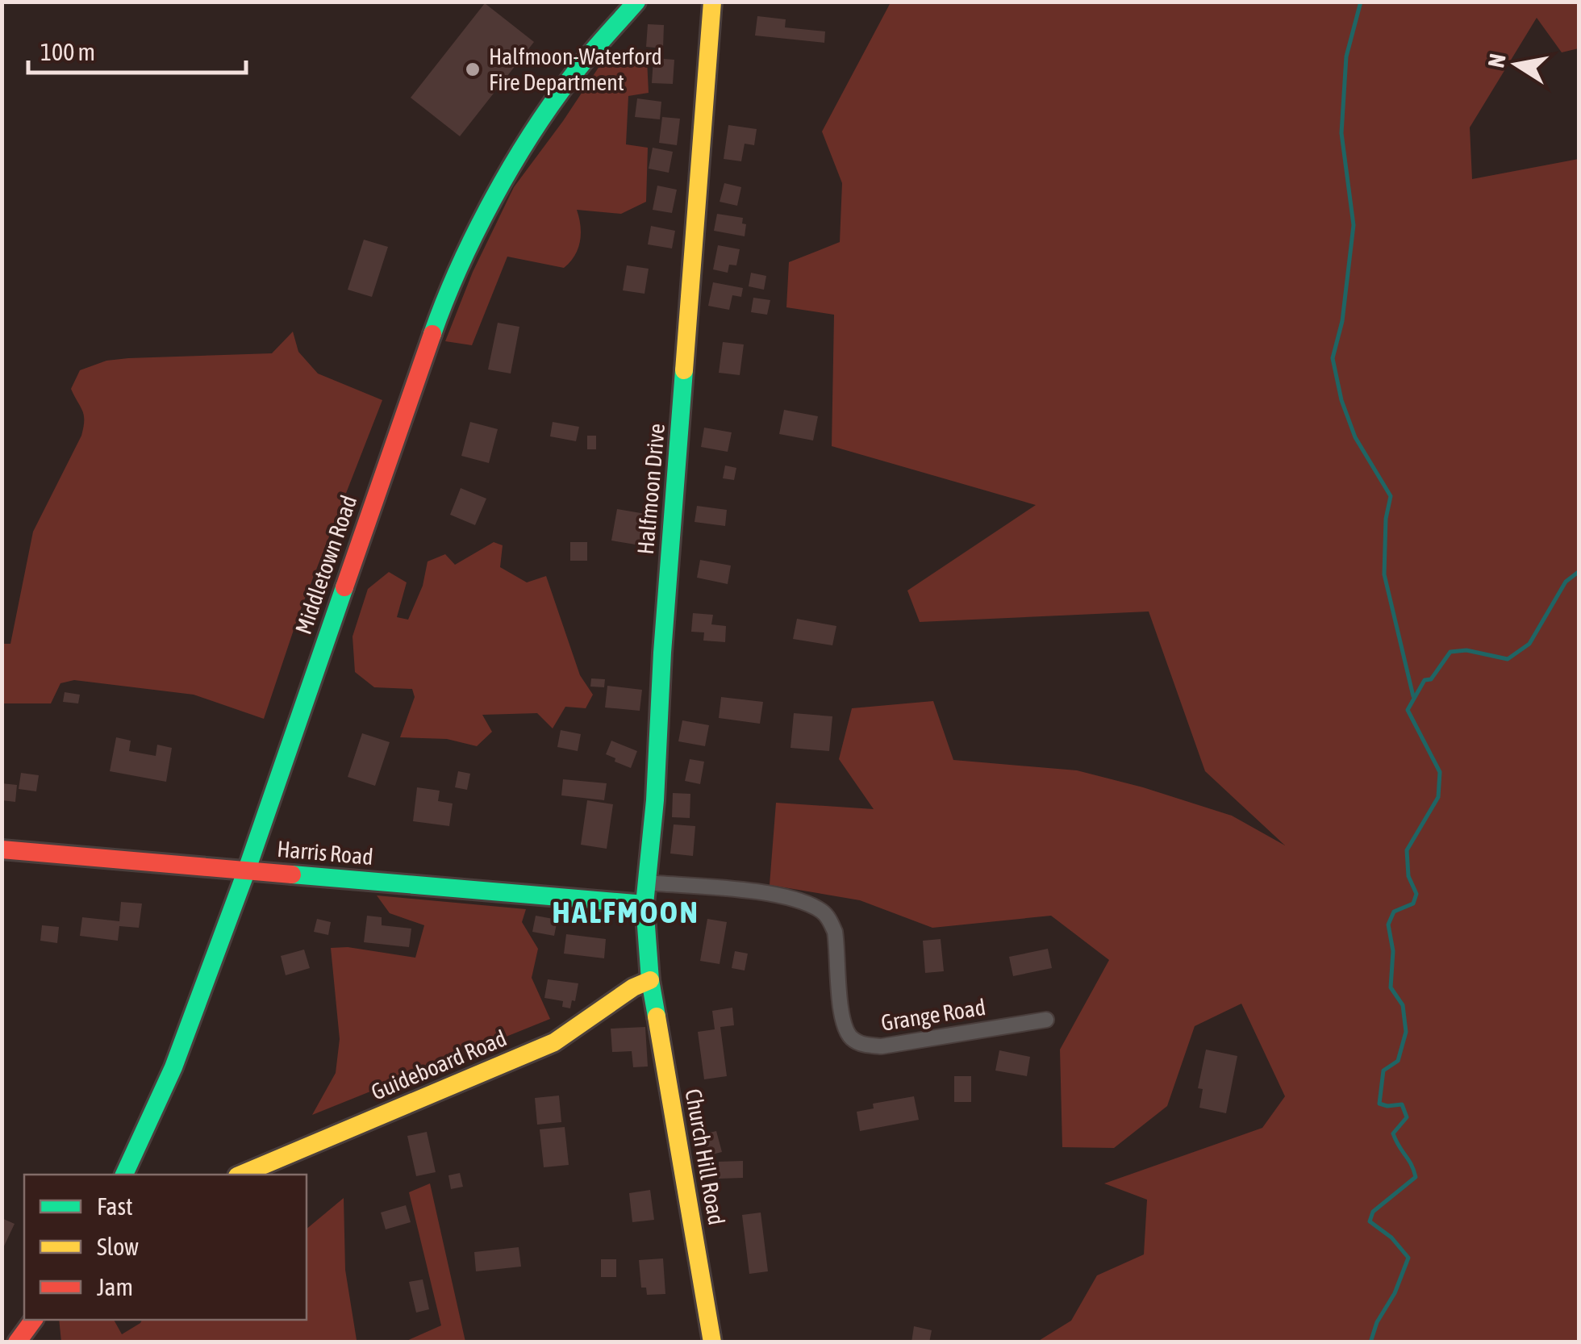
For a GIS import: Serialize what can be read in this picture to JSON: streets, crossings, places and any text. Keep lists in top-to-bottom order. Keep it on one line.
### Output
{"streets":{"street":["Halfmoon Drive","Middletown Road","Harris Road","Grange Road","Guideboard Road","Church Hill Road"]},"crossings":[["Halfmoon Drive","Harris Road"],["Halfmoon Drive","Grange Road"],["Halfmoon Drive","Guideboard Road"],["Halfmoon Drive","Church Hill Road"],["Middletown Road","Harris Road"],["Guideboard Road","Church Hill Road"]],"districts":["HALFMOON"],"places":["Halfmoon-Waterford Fire Department"],"legend":["Fast","Slow","Jam"],"scale_bar":"100 m","north":"left"}
